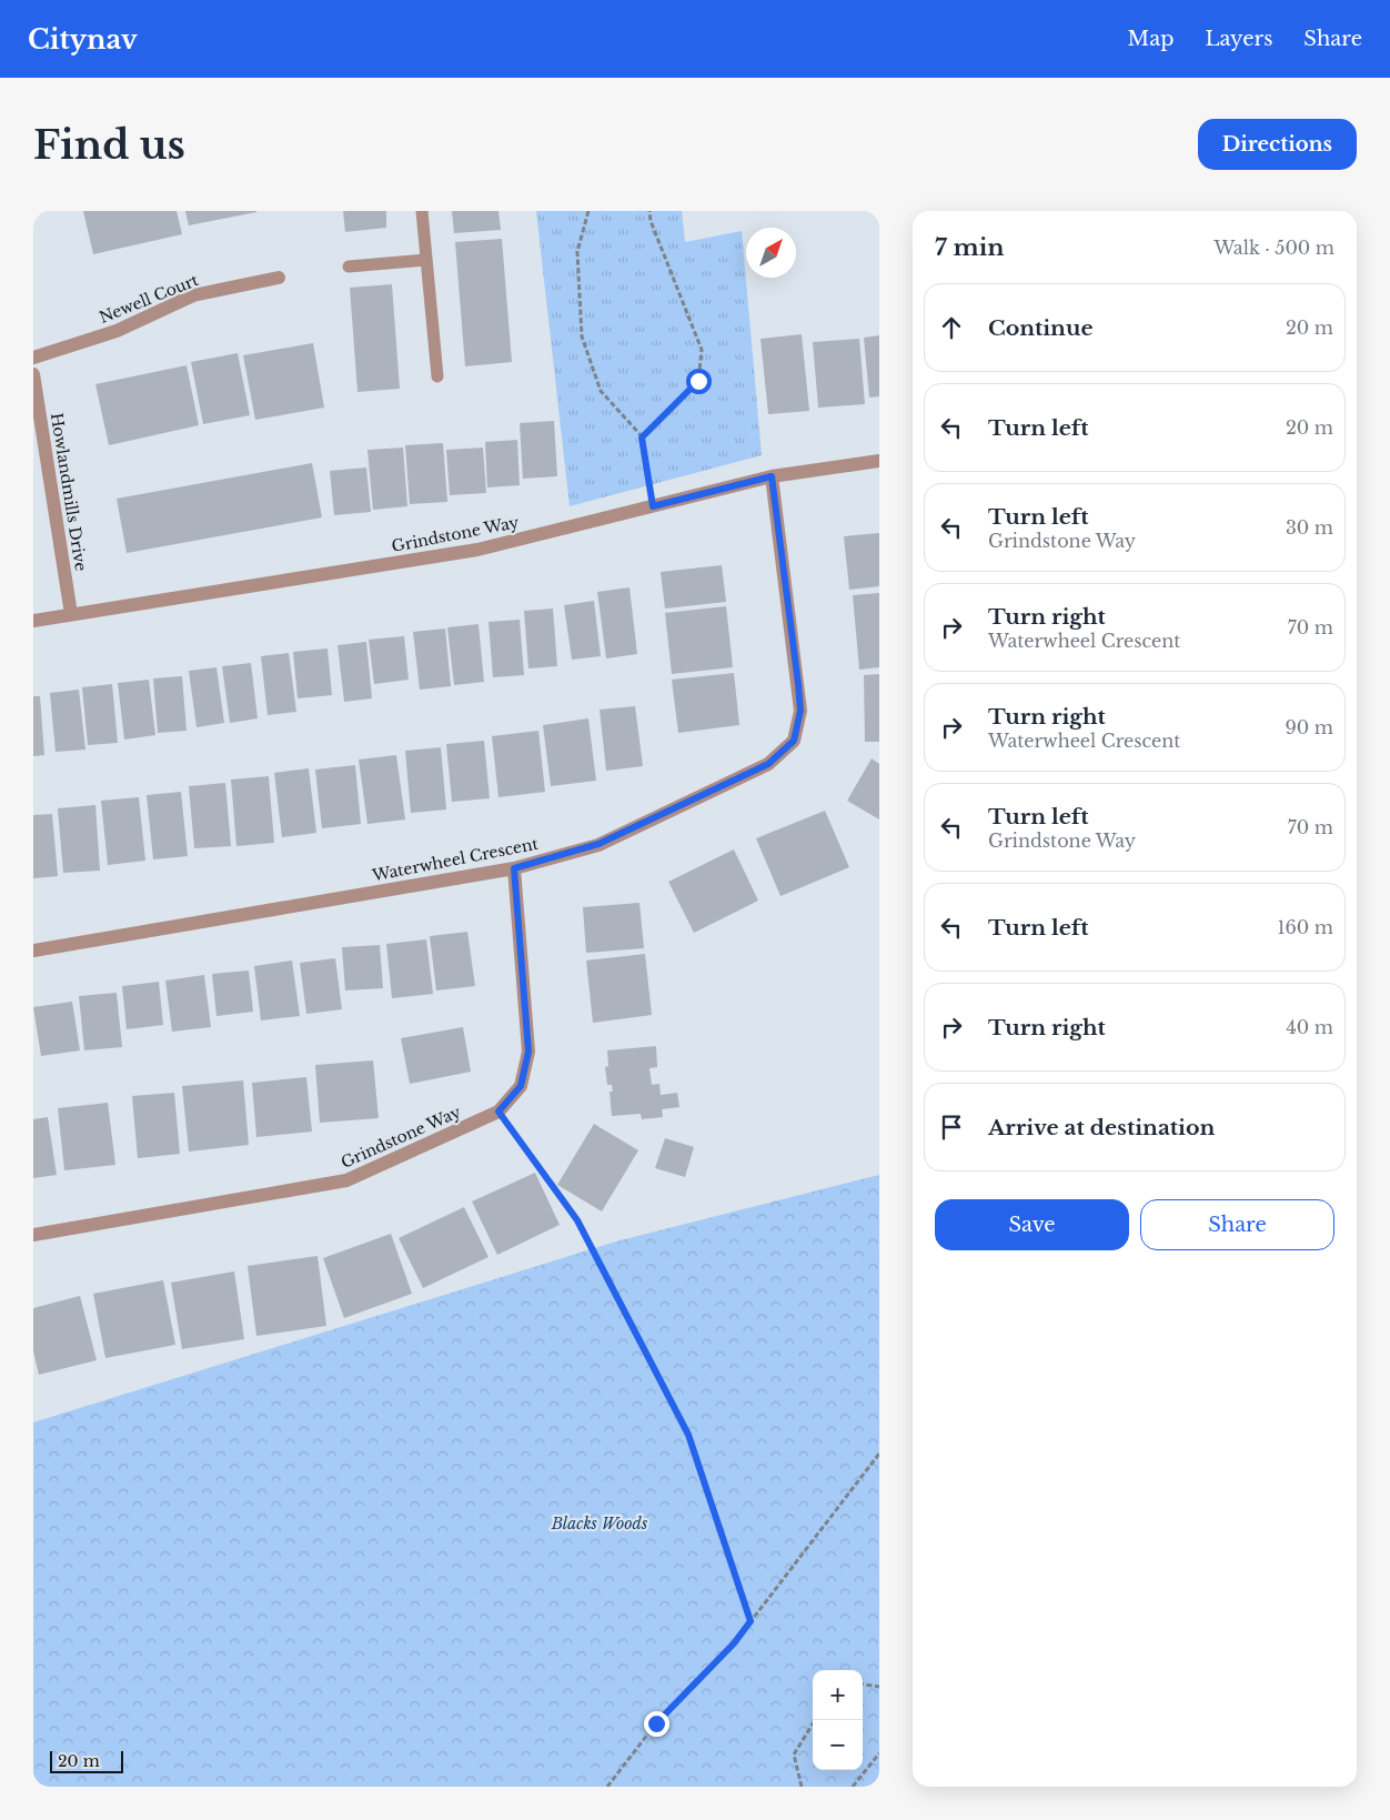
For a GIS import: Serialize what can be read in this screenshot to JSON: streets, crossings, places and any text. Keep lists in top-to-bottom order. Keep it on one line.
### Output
{"streets":{"street":["Newell Court","Howlandmills Drive","Grindstone Way","Waterwheel Crescent"]},"crossings":[["Howlandmills Drive","Grindstone Way"],["Grindstone Way","Waterwheel Crescent"]],"parks":["Blacks Woods"],"scale_bar":"20 m","north":"top right","page":{"header":"Citynav","nav":["Map","Layers","Share"],"buttons":["Directions",["Save","Share"]],"title":"Find us","heading":["7 min","Walk · 500 m"],"list":[["Continue","20 m"],["Turn left","20 m"],["Turn left","Grindstone Way","30 m"],["Turn right","Waterwheel Crescent","70 m"],["Turn right","Waterwheel Crescent","90 m"],["Turn left","Grindstone Way","70 m"],["Turn left","160 m"],["Turn right","40 m"],"Arrive at destination"],"map_buttons":["+","−"],"scale":"20 m"}}
